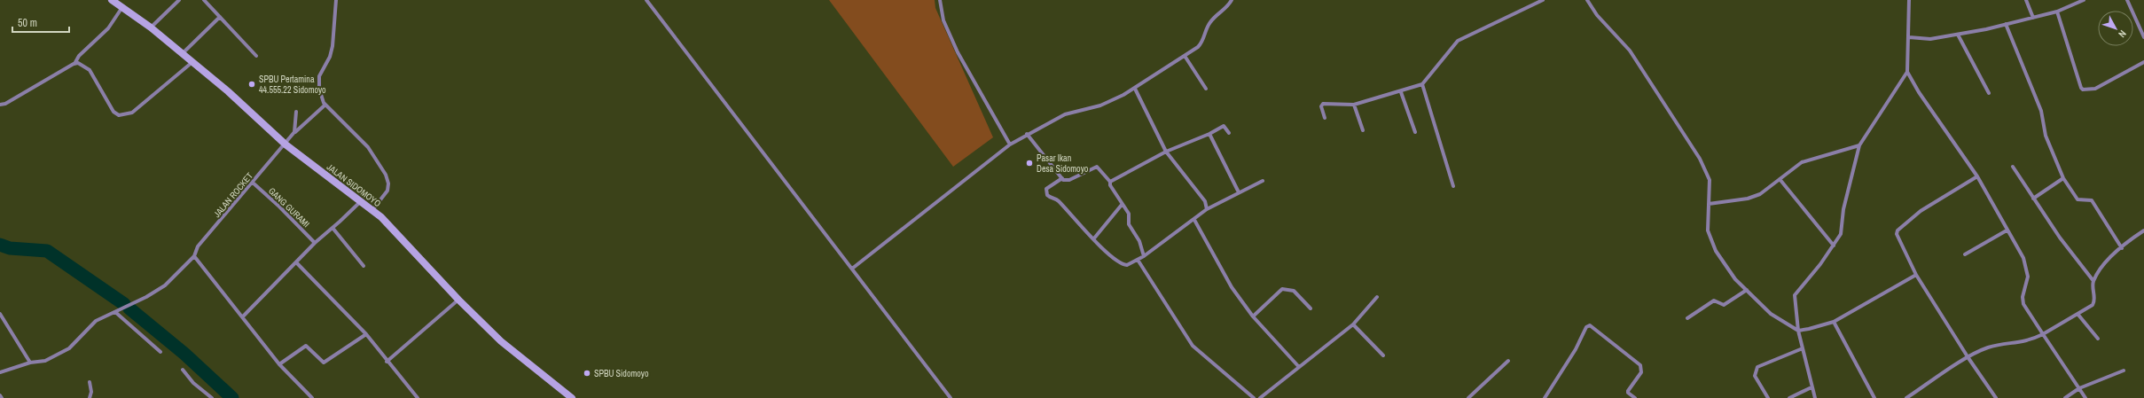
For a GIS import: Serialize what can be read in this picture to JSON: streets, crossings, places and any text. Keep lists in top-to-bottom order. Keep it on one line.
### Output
{"streets":{"main road":["JALAN SIDOMOYO"],"street":["JALAN ROCKET","GANG GURAMI"]},"crossings":[["JALAN SIDOMOYO","JALAN ROCKET"],["JALAN ROCKET","GANG GURAMI"]],"places":["SPBU Pertamina 44.555.22 Sidomoyo","Pasar Ikan Desa Sidomoyo","SPBU Sidomoyo"],"scale_bar":"50 m","north":"bottom right"}
